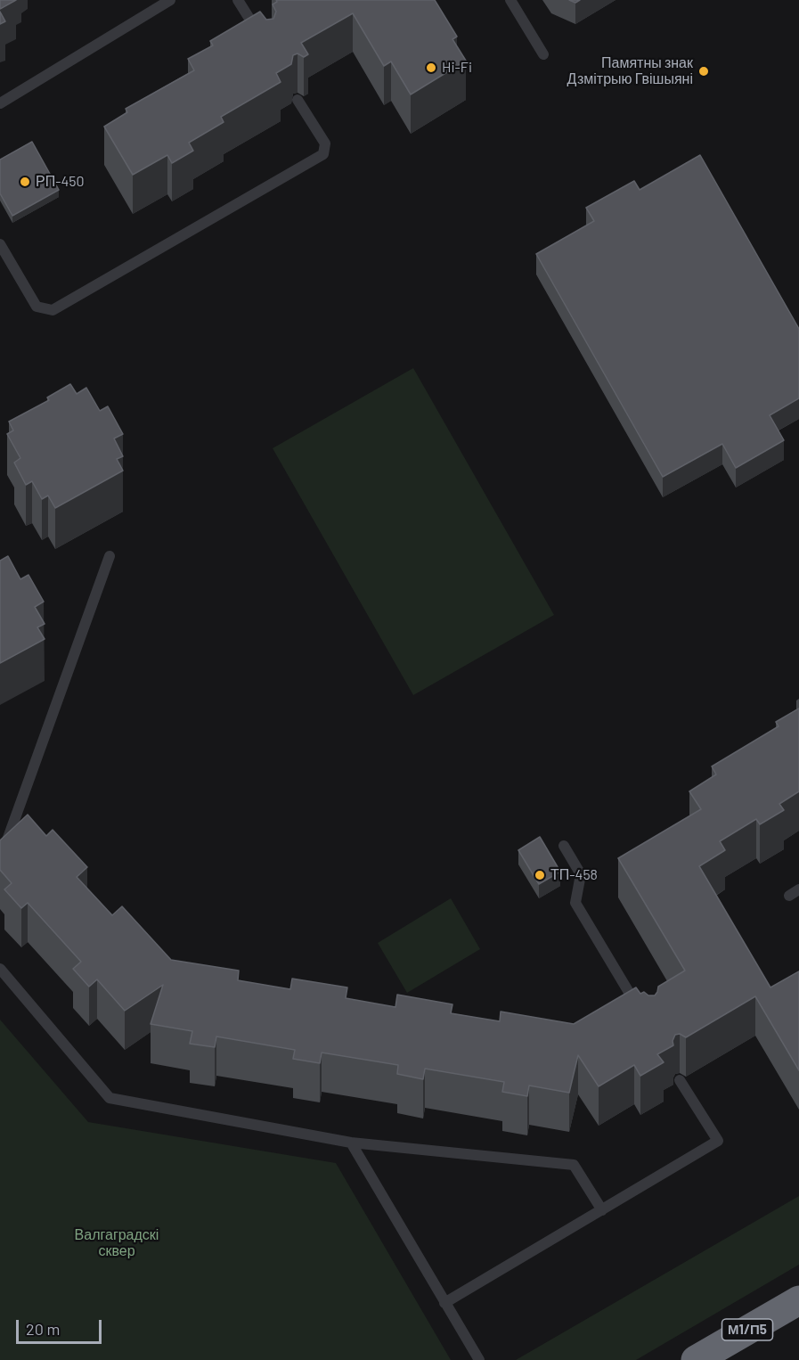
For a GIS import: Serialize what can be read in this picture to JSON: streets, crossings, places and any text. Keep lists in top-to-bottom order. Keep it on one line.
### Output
{"streets":{"highway":["М1/П5"]},"parks":["Валгаградскі сквер"],"places":["Hi-Fi","Памятны знак Дзмітрыю Гвішыяні","РП-450","ТП-458"],"scale_bar":"20 m"}
